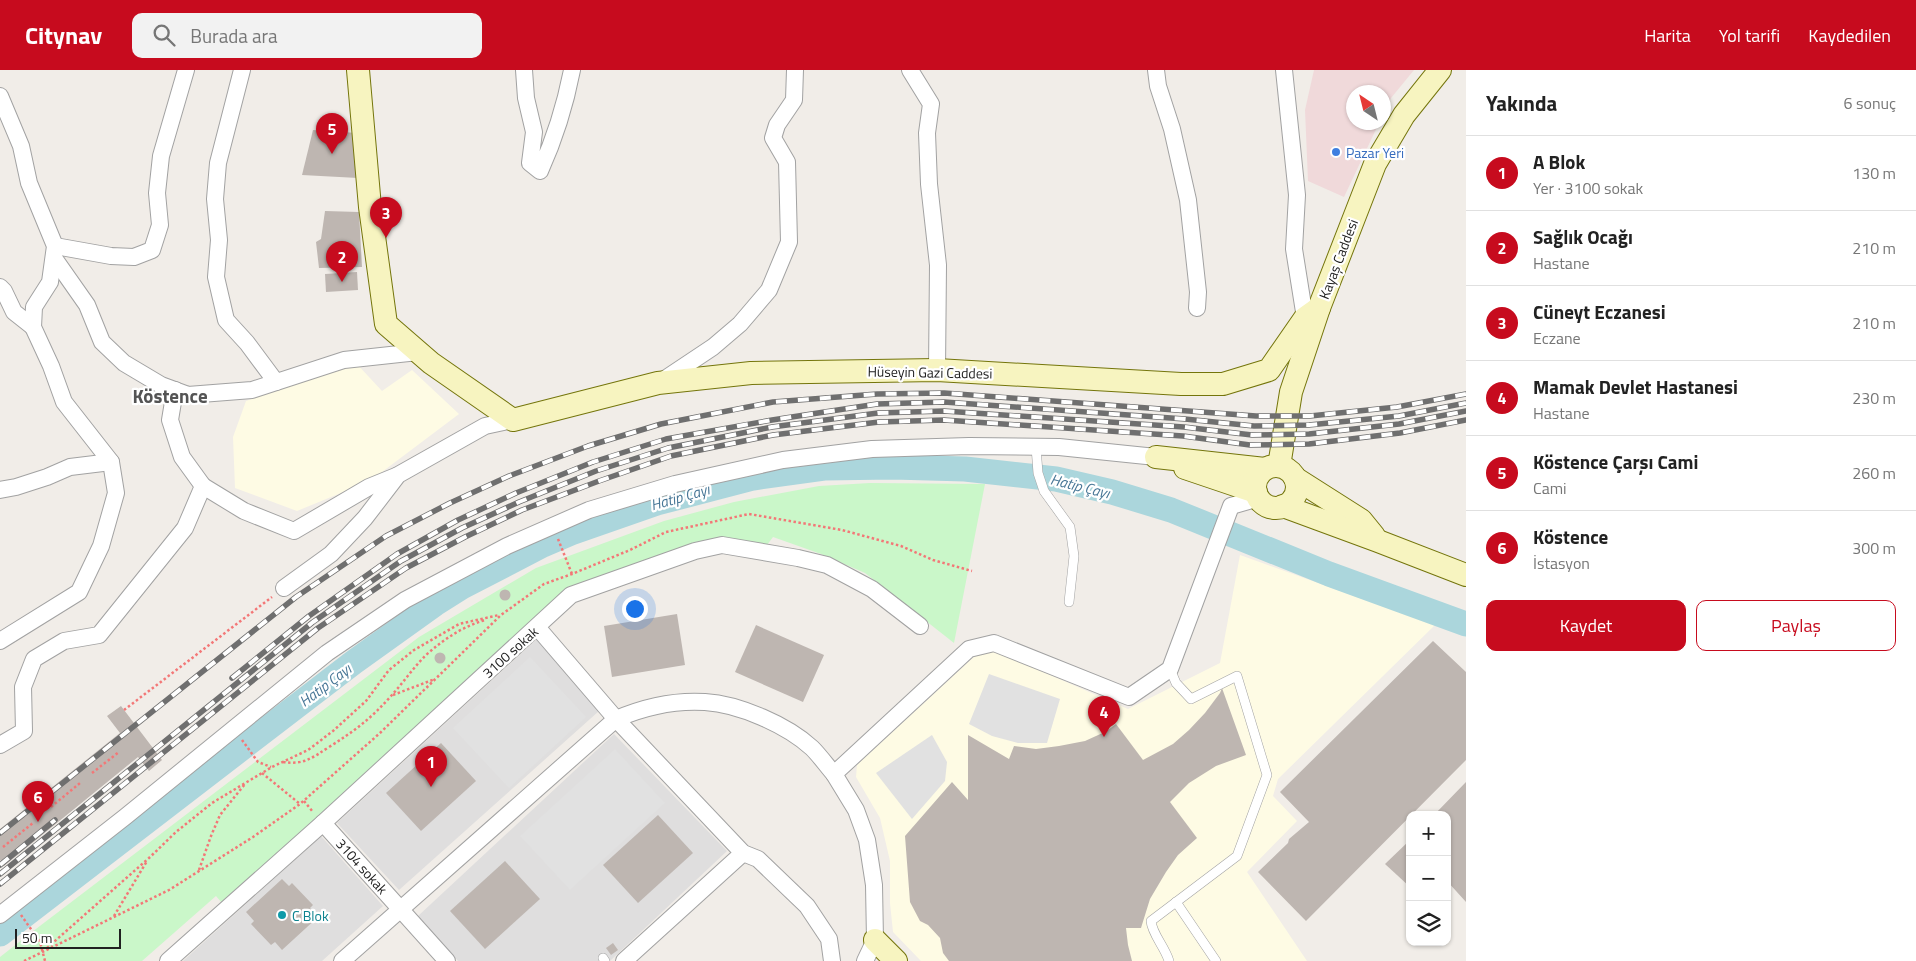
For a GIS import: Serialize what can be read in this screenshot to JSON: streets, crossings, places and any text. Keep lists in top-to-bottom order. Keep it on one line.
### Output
{"streets":{"street":["Kayaş Caddesi","Hüseyin Gazi Caddesi","3100 sokak","3104 sokak"]},"crossings":[["Kayaş Caddesi","Hüseyin Gazi Caddesi"],["3100 sokak","3104 sokak"]],"districts":["Köstence"],"water":["Hatip Çayı"],"places":["Pazar Yeri","C Blok"],"scale_bar":"50 m","north":"top left","page":{"header":"Citynav","search":"Burada ara","nav":["Harita","Yol tarifi","Kaydedilen"],"heading":["Yakında","6 sonuç"],"pins":["5","3","2","4","1","6"],"list":[{"mark":"1","name":"A Blok","note":"Yer · 3100 sokak","value":"130 m"},{"mark":"2","name":"Sağlık Ocağı","note":"Hastane","value":"210 m"},{"mark":"3","name":"Cüneyt Eczanesi","note":"Eczane","value":"210 m"},{"mark":"4","name":"Mamak Devlet Hastanesi","note":"Hastane","value":"230 m"},{"mark":"5","name":"Köstence Çarşı Cami","note":"Cami","value":"260 m"},{"mark":"6","name":"Köstence","note":"İstasyon","value":"300 m"}],"buttons":["Kaydet","Paylaş"],"map_buttons":["+","−"],"scale":"50 m"}}
